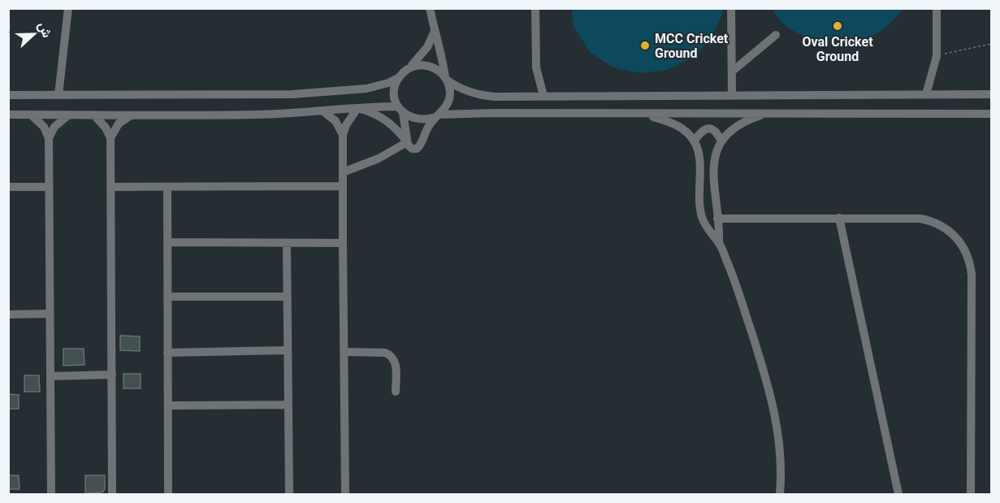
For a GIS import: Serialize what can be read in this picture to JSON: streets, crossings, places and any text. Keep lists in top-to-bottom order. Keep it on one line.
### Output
{"places":["Oval Cricket Ground","MCC Cricket Ground"],"north":"right"}
